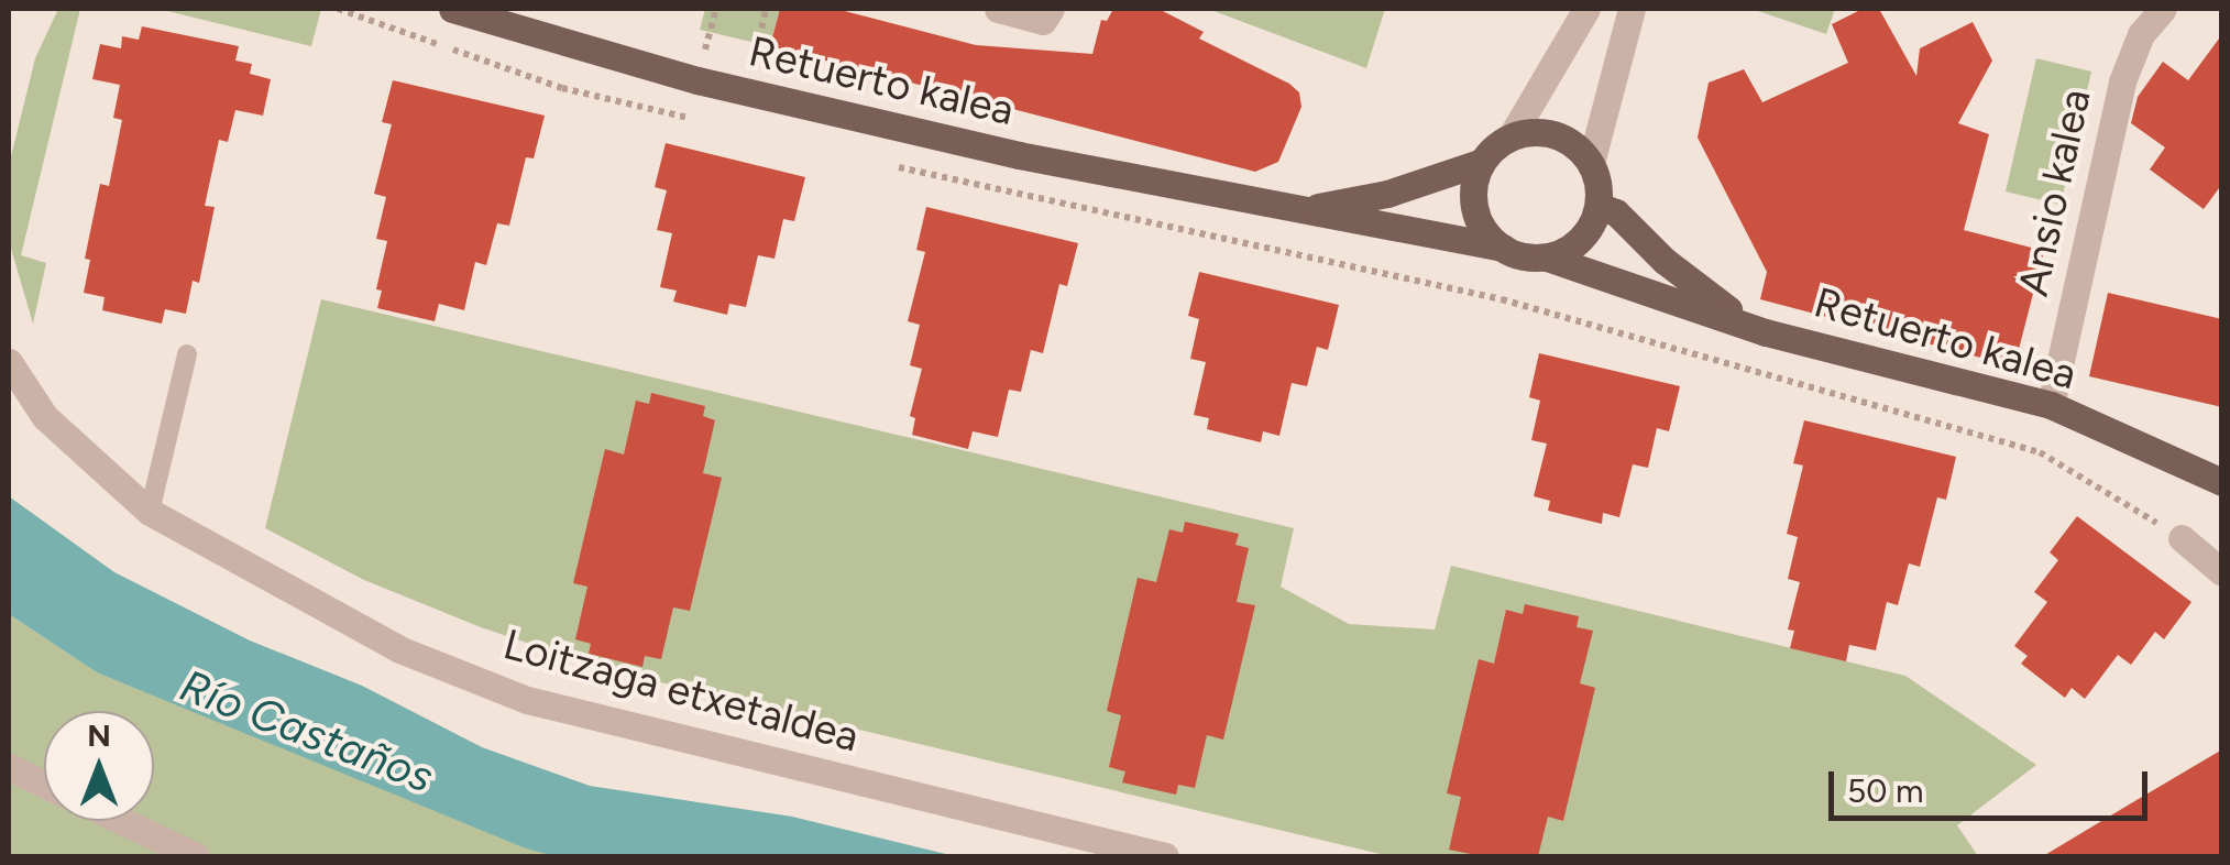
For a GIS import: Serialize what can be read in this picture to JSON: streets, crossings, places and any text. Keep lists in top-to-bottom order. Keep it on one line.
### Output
{"streets":{"main road":["Retuerto kalea"],"street":["Ansio kalea","Loitzaga etxetaldea"]},"crossings":[["Retuerto kalea","Ansio kalea"]],"water":["Río Castaños"],"scale_bar":"50 m","north":"top"}
